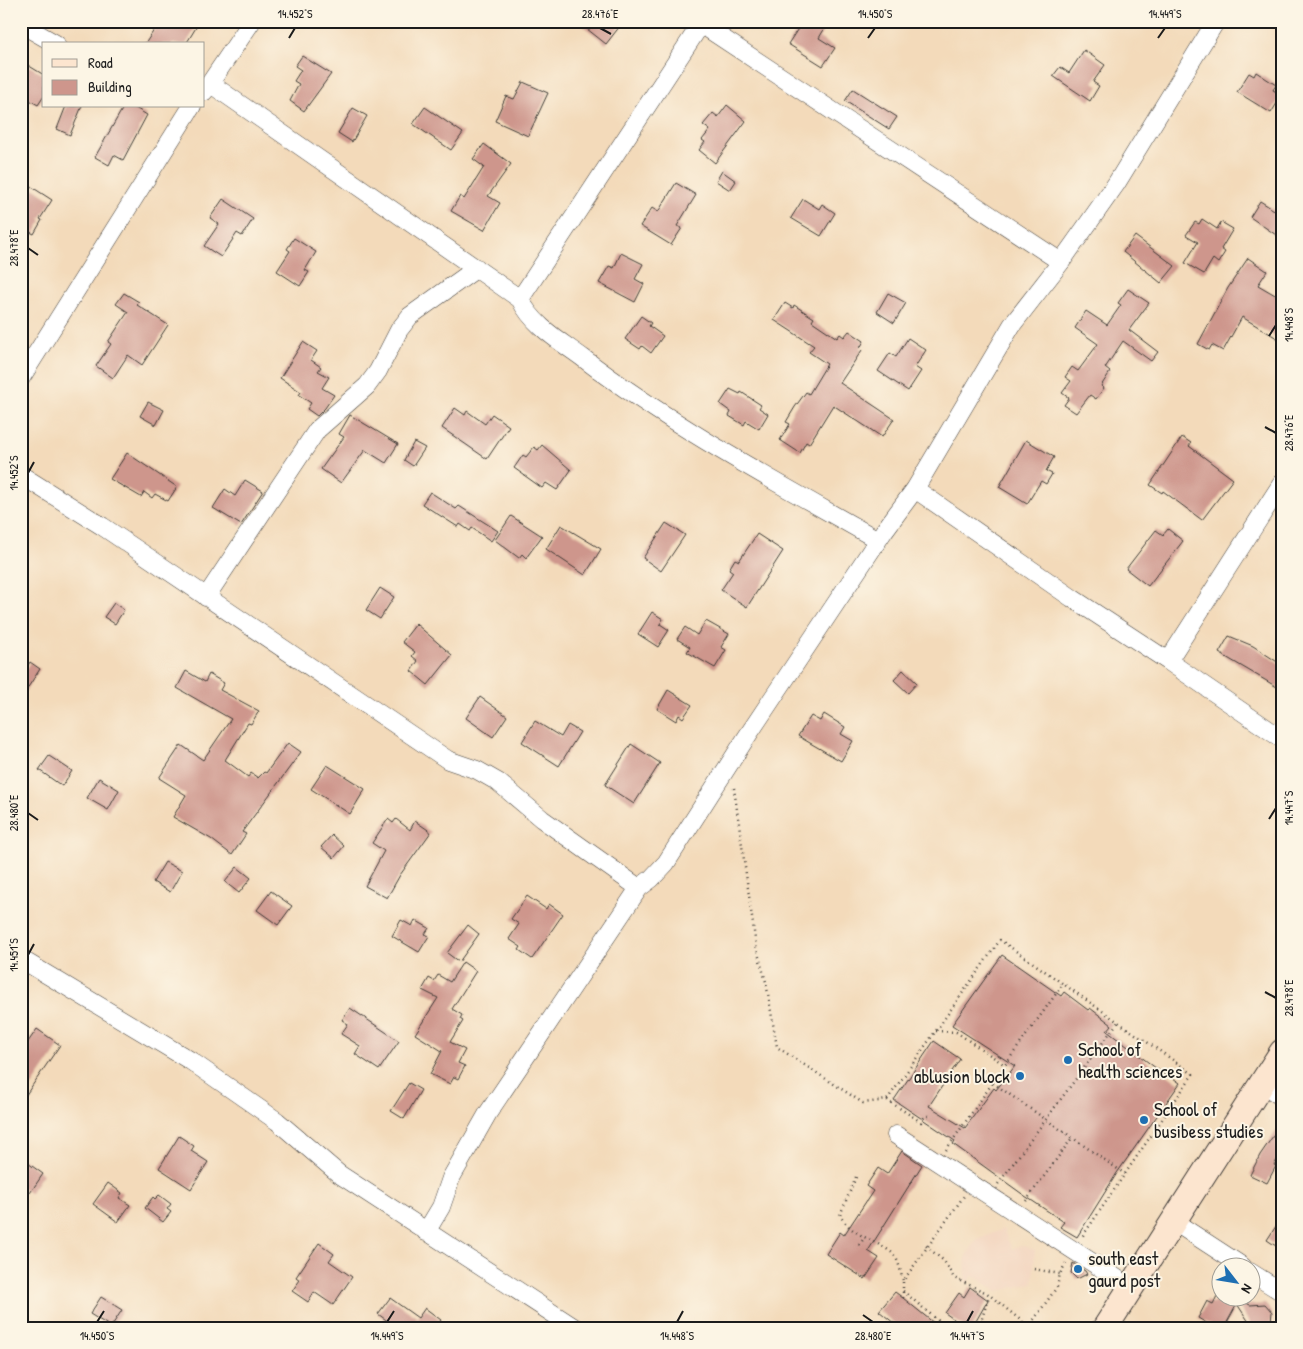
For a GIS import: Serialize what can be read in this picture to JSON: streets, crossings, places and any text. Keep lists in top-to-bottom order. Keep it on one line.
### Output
{"places":["School of health sciences","ablusion block","School of busibess studies","south east gaurd post"],"legend":["Road","Building"],"north":"bottom right","coordinates":["14.452°S","28.476°E","14.450°S","14.449°S","28.478°E","14.448°S","14.447°S","28.480°E","14.451°S"]}
